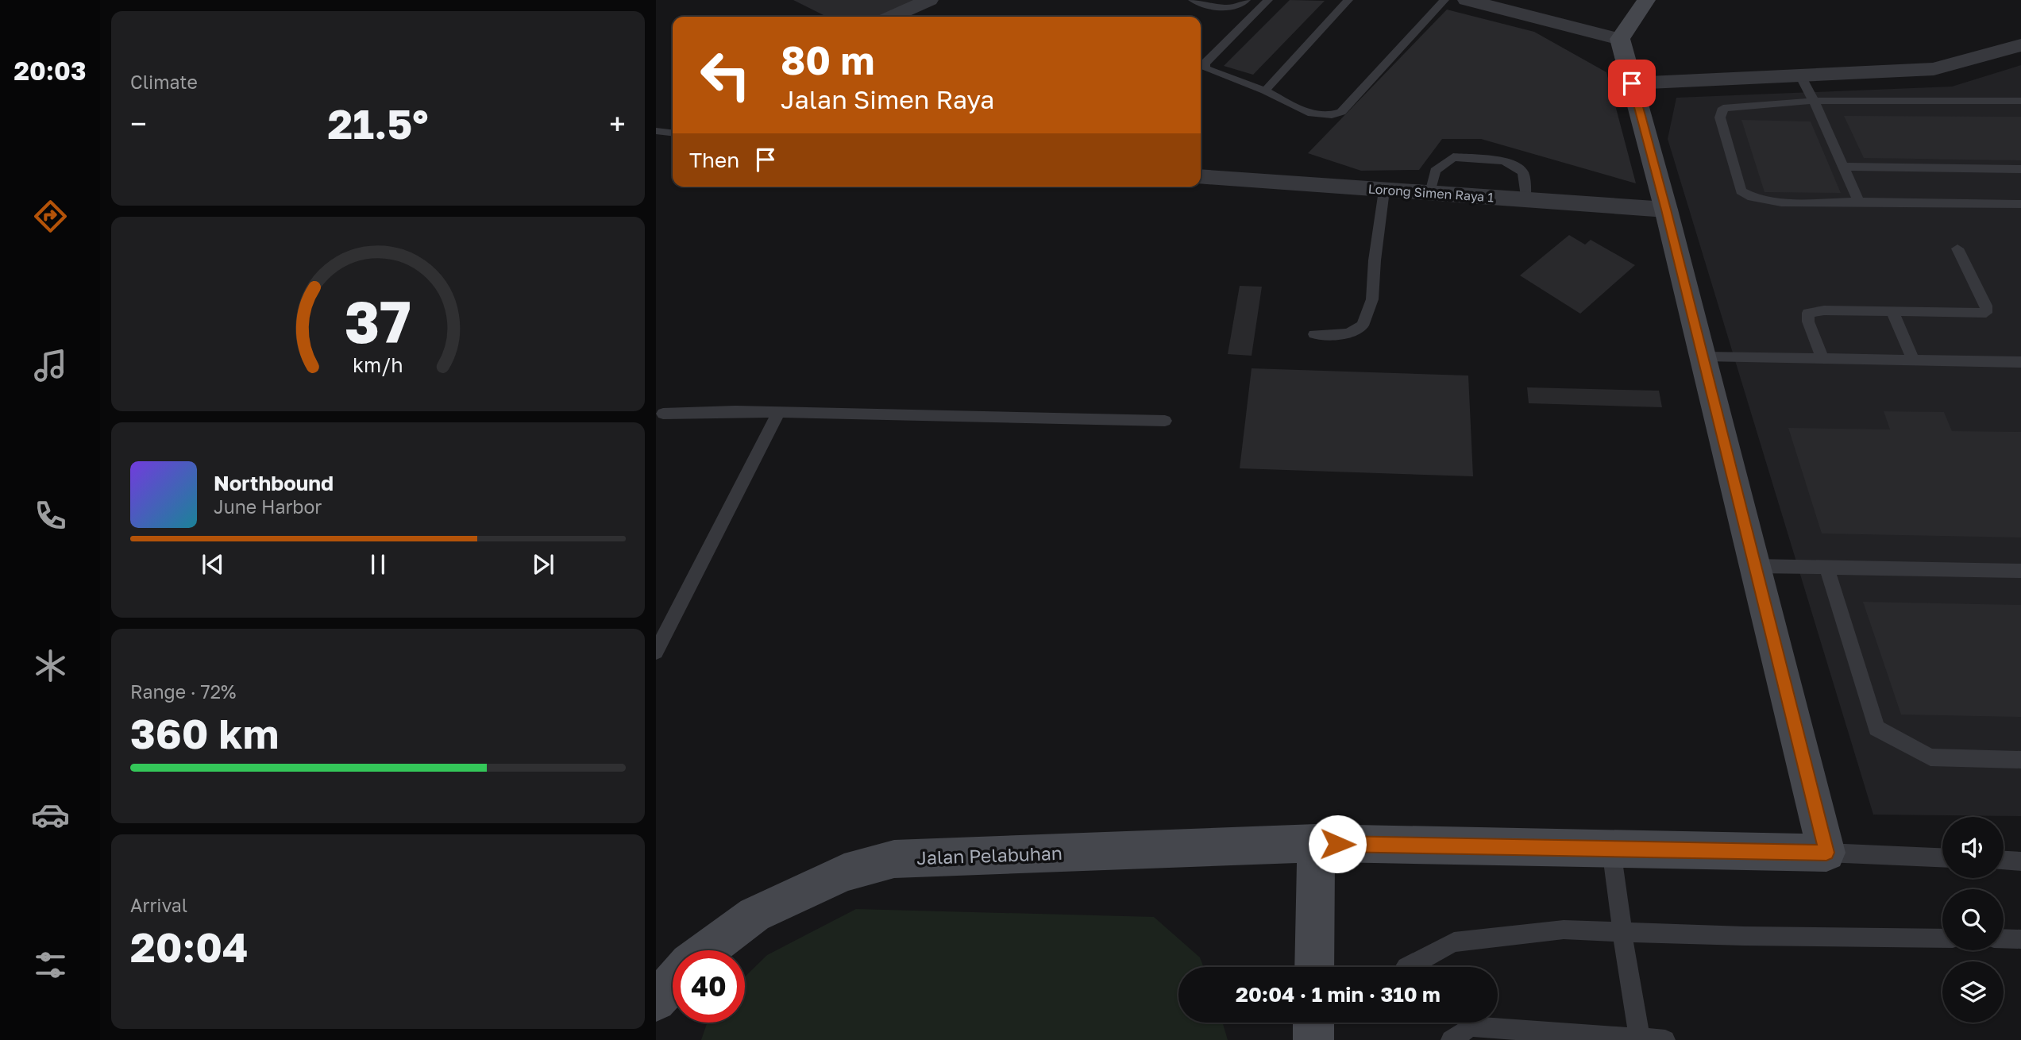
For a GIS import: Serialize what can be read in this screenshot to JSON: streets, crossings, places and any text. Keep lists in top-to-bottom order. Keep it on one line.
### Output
{"streets":{"street":["Lorong Simen Raya 1","Jalan Pelabuhan"]},"page":{"tabs":"20:03","tile":["Climate",["Range · 72%","360 km"],["Arrival","20:04"]],"turn":["80 m","Jalan Simen Raya"],"heat":["−","21.5°","+"],"then":"Then","song":["Northbound","June Harbor"],"limit":"40","trip":"20:04 · 1 min · 310 m","gauge":["37","km/h"]}}
